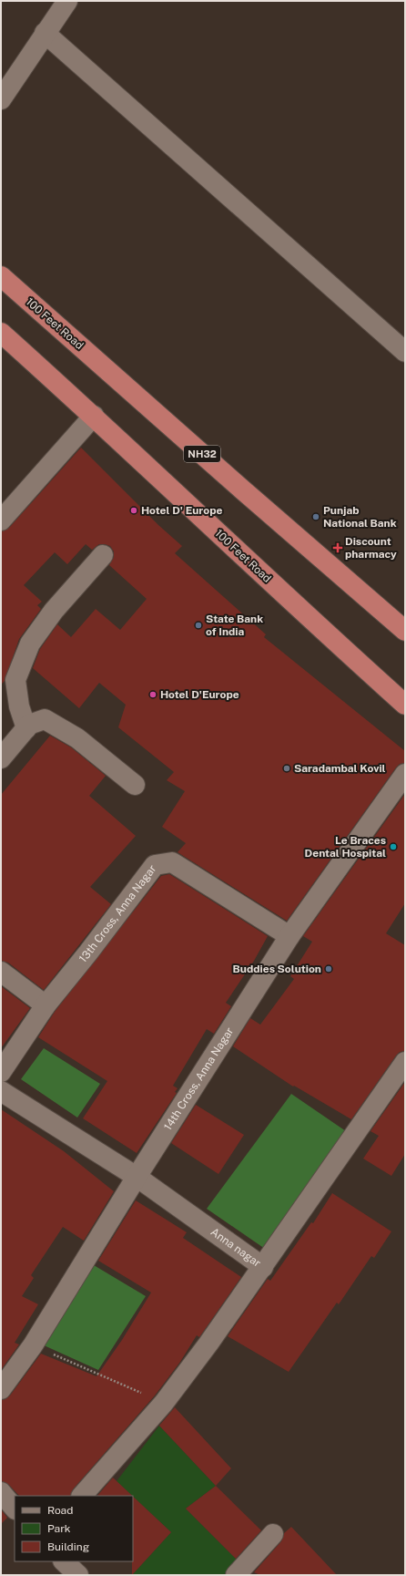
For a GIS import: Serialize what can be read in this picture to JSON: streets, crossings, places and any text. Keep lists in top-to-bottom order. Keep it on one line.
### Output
{"streets":{"highway":["100 Feet Road","NH32"],"street":["13th Cross, Anna Nagar","14th Cross, Anna Nagar","Anna nagar"]},"crossings":[["13th Cross, Anna Nagar","14th Cross, Anna Nagar"],["14th Cross, Anna Nagar","Anna nagar"]],"places":{"other":["Hotel D' Europe","Punjab National Bank","State Bank of India","Hotel D'Europe","Saradambal Kovil","Le Braces Dental Hospital","Buddies Solution"],"health":["Discount pharmacy"]},"legend":["Road","Park","Building"]}
